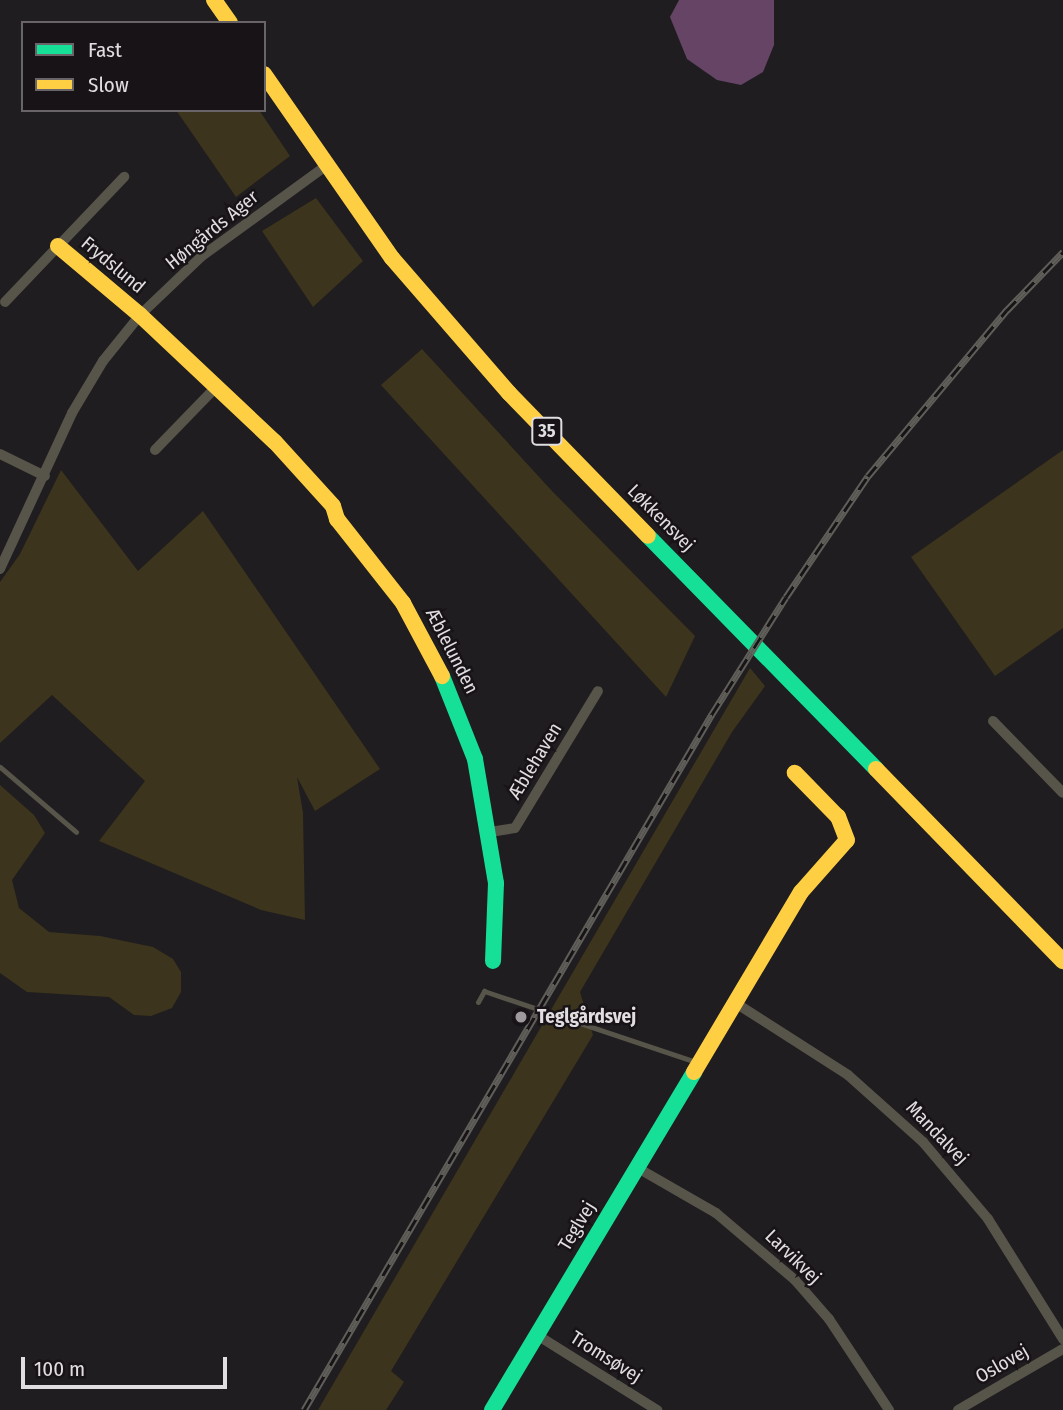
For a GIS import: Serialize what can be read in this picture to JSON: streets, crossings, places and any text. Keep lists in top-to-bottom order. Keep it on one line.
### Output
{"streets":{"street":["Høngårds Ager","Frydslund","35","Løkkensvej","Æblelunden","Æblehaven","Mandalvej","Teglvej","Larvikvej","Tromsøvej","Oslovej"]},"crossings":[["Høngårds Ager","Frydslund"],["Høngårds Ager","Løkkensvej"],["Høngårds Ager","Æblelunden"],["Frydslund","Æblelunden"],["Æblelunden","Æblehaven"],["Mandalvej","Teglvej"],["Teglvej","Larvikvej"],["Teglvej","Tromsøvej"]],"places":["Teglgårdsvej"],"legend":["Fast","Slow"],"scale_bar":"100 m"}
